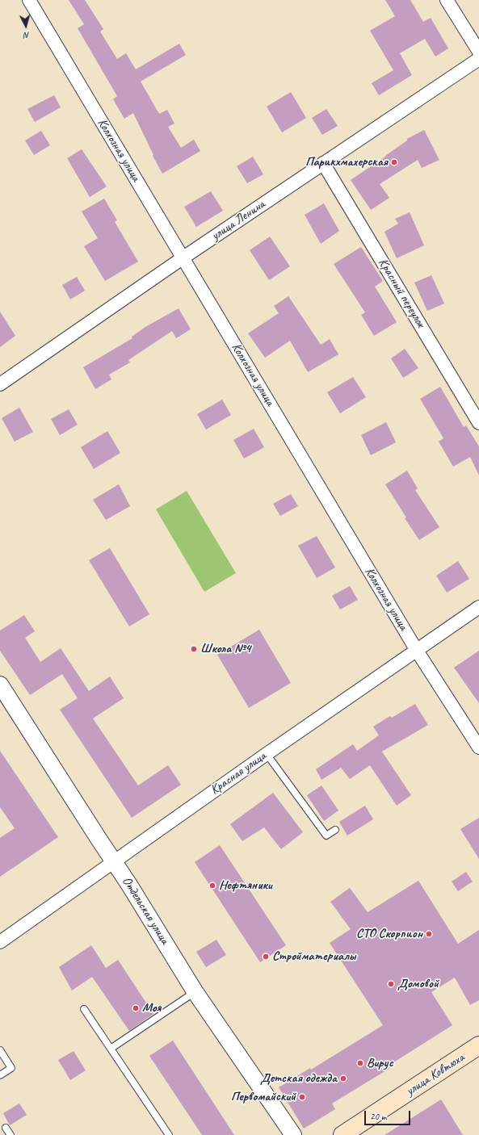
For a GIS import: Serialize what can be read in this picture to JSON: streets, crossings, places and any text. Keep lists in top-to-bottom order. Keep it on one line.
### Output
{"streets":{"main road":["улица Ковтюха"],"street":["Колхозная улица","улица Ленина","Красный переулок","Красная улица","Отдельская улица"]},"crossings":[["Колхозная улица","улица Ленина"],["Колхозная улица","Красная улица"],["улица Ленина","Красный переулок"],["Красная улица","Отдельская улица"]],"places":["Парикхмахерская","Школа №4","Нефтяники","СТО Скорпион","Стройматериалы","Домовой","Моя","Вирус","Детская одежда","Первомайский"],"scale_bar":"20 m","north":"bottom"}
